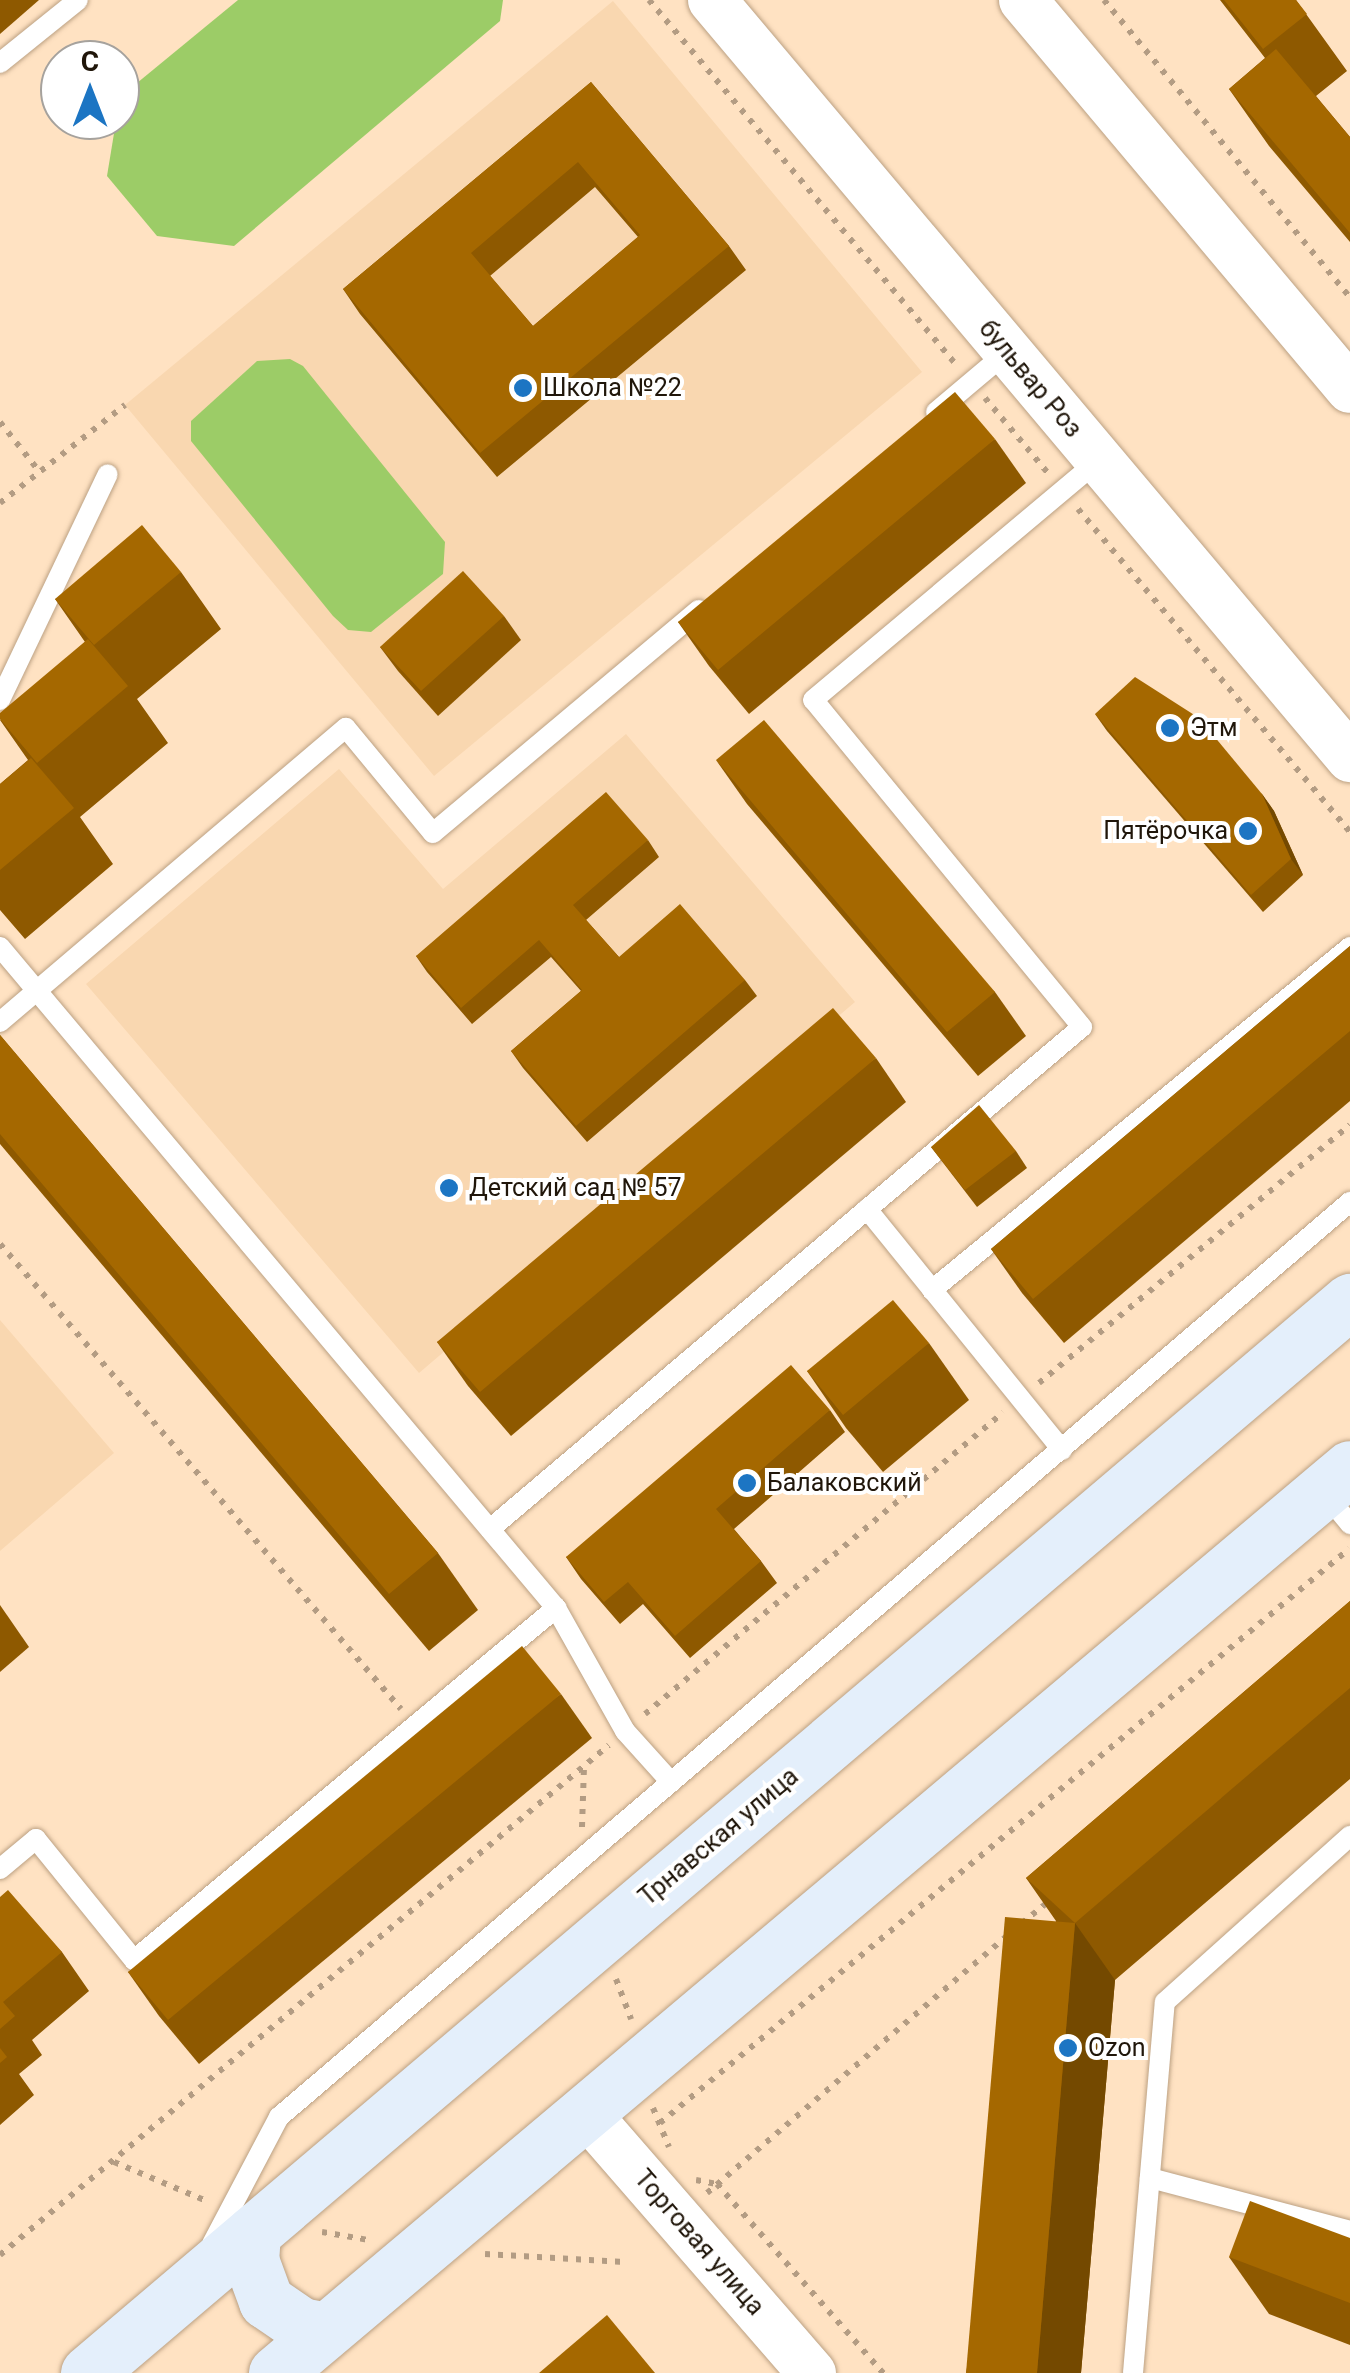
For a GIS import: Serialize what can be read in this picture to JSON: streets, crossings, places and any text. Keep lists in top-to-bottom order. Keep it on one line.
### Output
{"streets":{"main road":["Трнавская улица"],"street":["бульвар Роз","Торговая улица"]},"places":["Школа №22","Этм","Пятёрочка","Детский сад № 57","Балаковский","Ozon"],"north":"top"}
